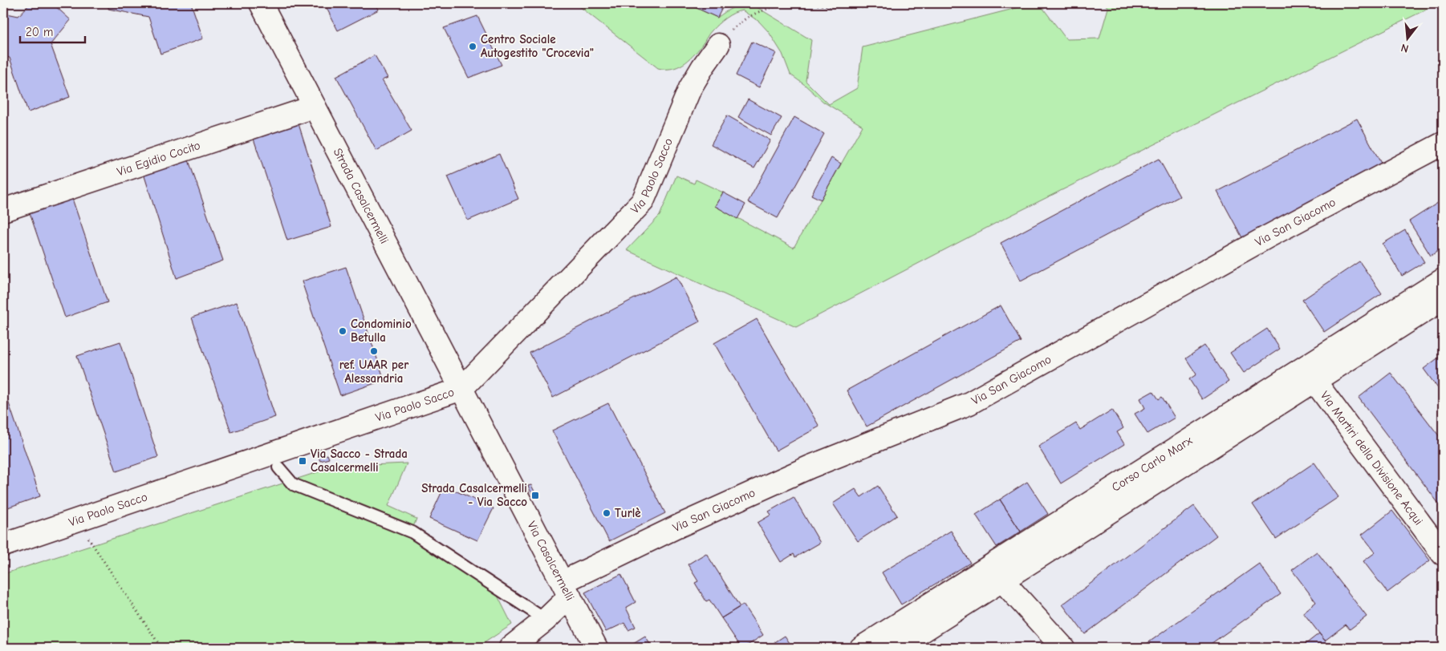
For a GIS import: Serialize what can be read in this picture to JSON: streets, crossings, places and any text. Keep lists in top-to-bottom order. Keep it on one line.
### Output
{"streets":{"street":["Via Egidio Cocito","Via Paolo Sacco","Strada Casalcermelli","Via San Giacomo","Via Martiri della Divisione Acqui","Corso Carlo Marx","Via Casalcermelli"]},"crossings":[["Via Egidio Cocito","Strada Casalcermelli"],["Via Paolo Sacco","Strada Casalcermelli"],["Via Paolo Sacco","Via Casalcermelli"],["Strada Casalcermelli","Via Casalcermelli"],["Via San Giacomo","Via Casalcermelli"],["Via Martiri della Divisione Acqui","Corso Carlo Marx"]],"places":{"other":["Centro Sociale Autogestito \"Crocevia\"","Condominio Betulla","ref. UAAR per Alessandria","Turlè"],"transit":["Via Sacco - Strada Casalcermelli","Strada Casalcermelli - Via Sacco"]},"scale_bar":"20 m","north":"bottom"}
